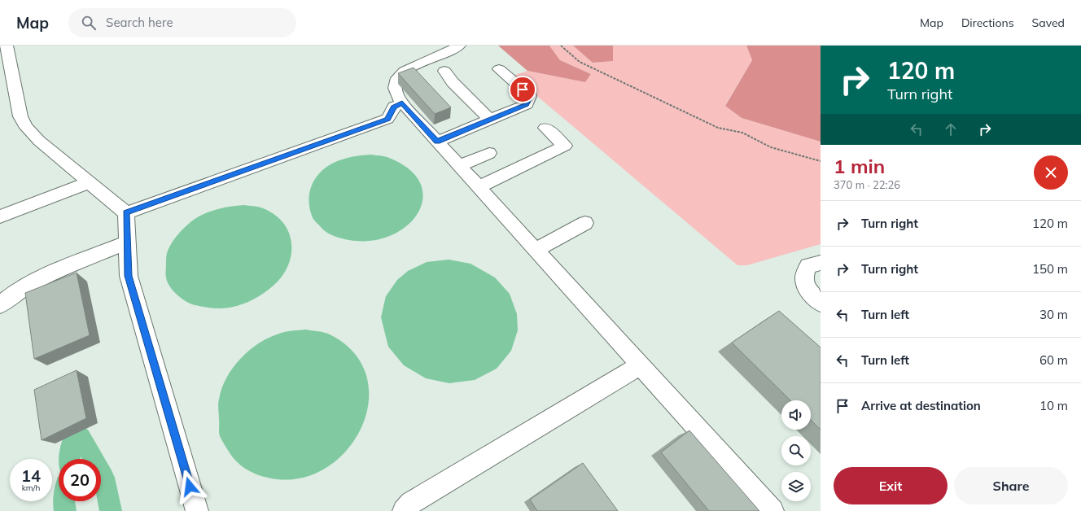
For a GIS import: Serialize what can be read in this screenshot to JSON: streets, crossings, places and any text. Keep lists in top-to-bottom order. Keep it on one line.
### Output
{"page":{"header":"Map","search":"Search here","nav":["Map","Directions","Saved"],"turn":["120 m","Turn right"],"heading":["1 min","370 m · 22:26"],"list":[{"name":"Turn right","value":"120 m"},{"name":"Turn right","value":"150 m"},{"name":"Turn left","value":"30 m"},{"name":"Turn left","value":"60 m"},{"name":"Arrive at destination","value":"10 m"}],"speed":"14 km/h","limit":"20","buttons":["Exit","Share"]}}
